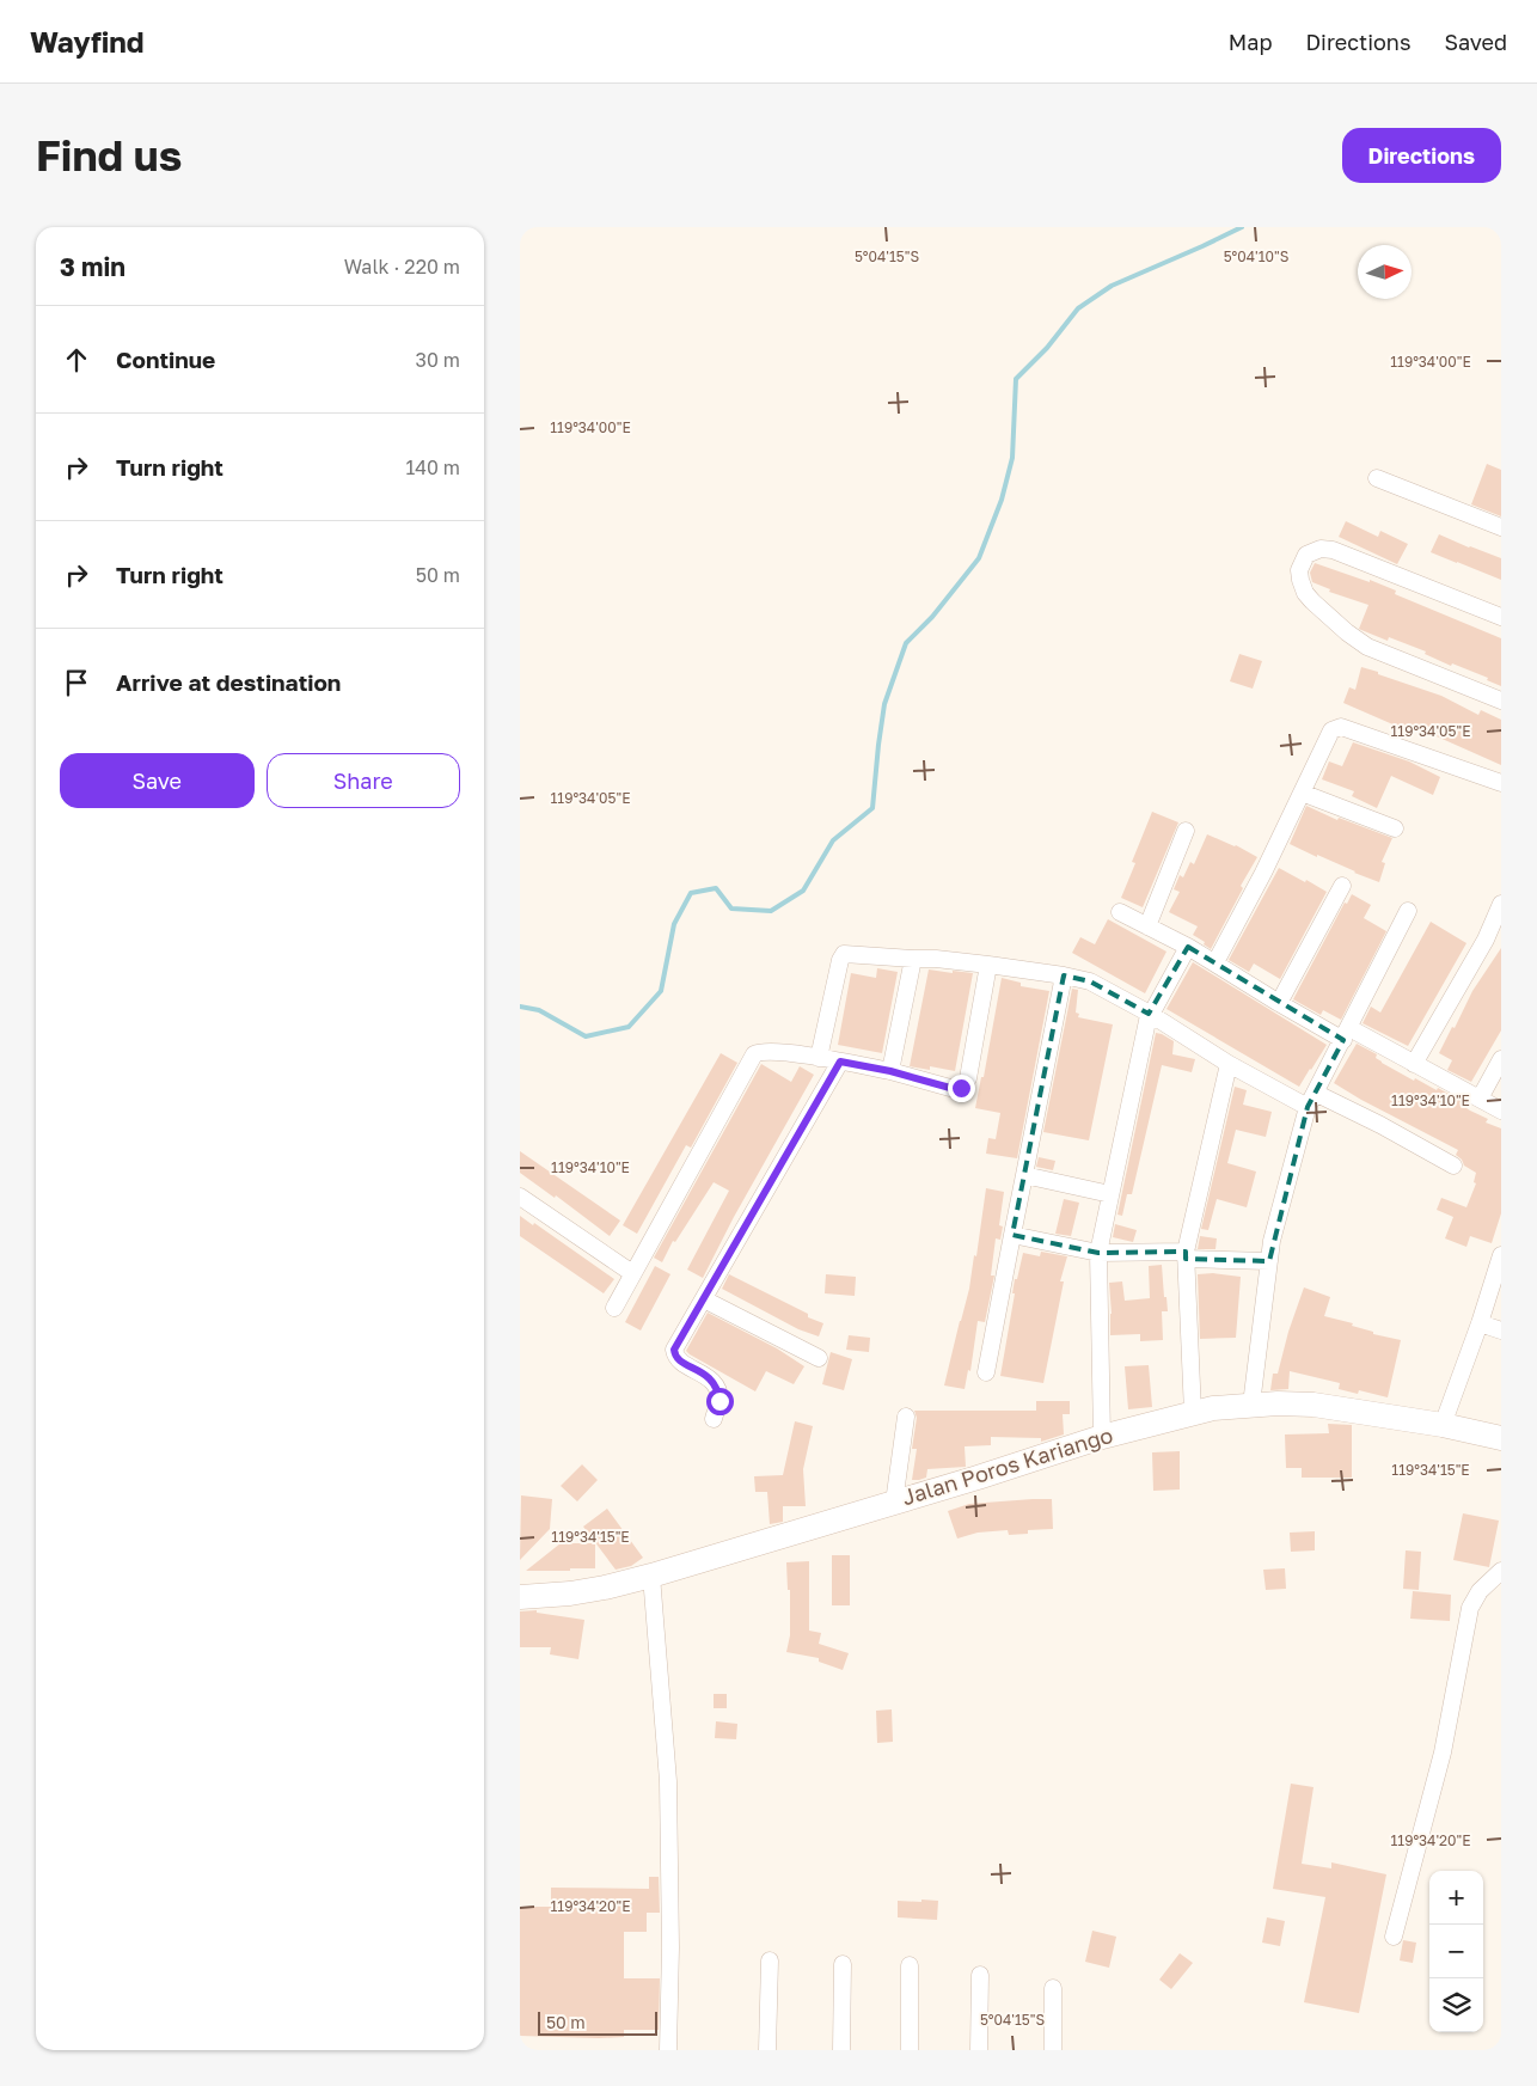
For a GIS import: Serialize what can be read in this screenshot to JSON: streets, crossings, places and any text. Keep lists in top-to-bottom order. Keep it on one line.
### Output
{"streets":{"main road":["Jalan Poros Kariango"]},"scale_bar":"50 m","north":"right","page":{"header":"Wayfind","nav":["Map","Directions","Saved"],"buttons":["Directions",["Save","Share"]],"title":"Find us","heading":["3 min","Walk · 220 m"],"list":[["Continue","30 m"],["Turn right","140 m"],["Turn right","50 m"],"Arrive at destination"],"map_buttons":["+","−"],"scale":"50 m"},"coordinates":["5°04'15\"S","5°04'10\"S","119°34'00\"E","119°34'05\"E","119°34'10\"E","119°34'15\"E","119°34'20\"E"]}
